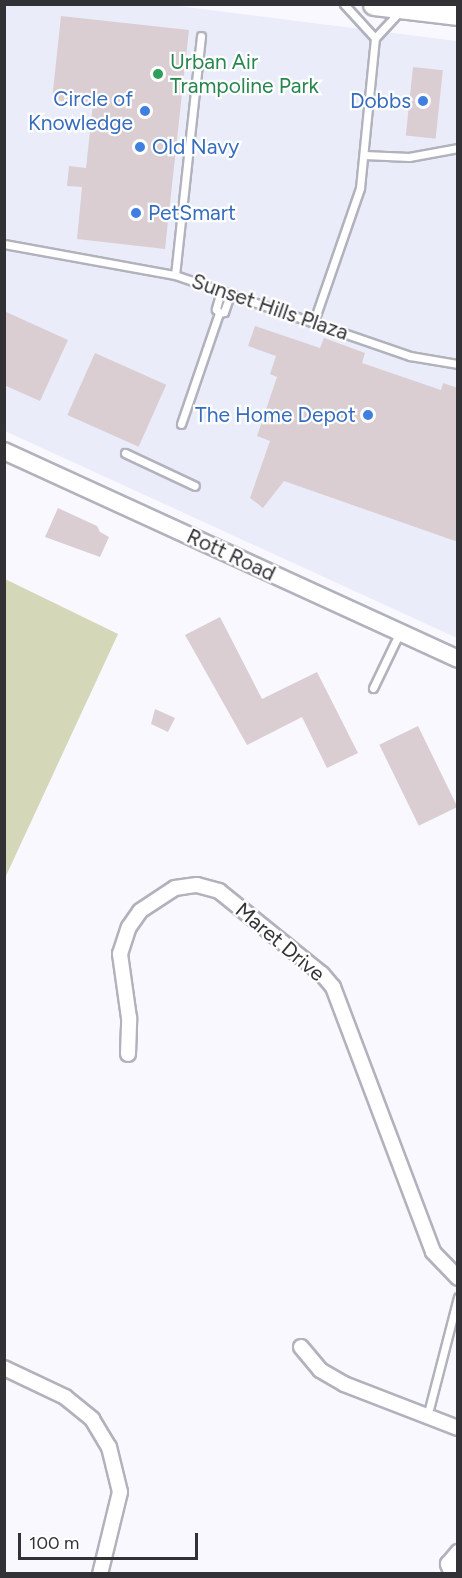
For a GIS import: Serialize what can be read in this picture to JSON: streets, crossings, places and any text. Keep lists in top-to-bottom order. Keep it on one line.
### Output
{"streets":{"street":["Rott Road","Maret Drive"],"lane":["Sunset Hills Plaza"]},"places":["Urban Air Trampoline Park","Dobbs","Circle of Knowledge","Old Navy","PetSmart","The Home Depot"],"scale_bar":"100 m"}
